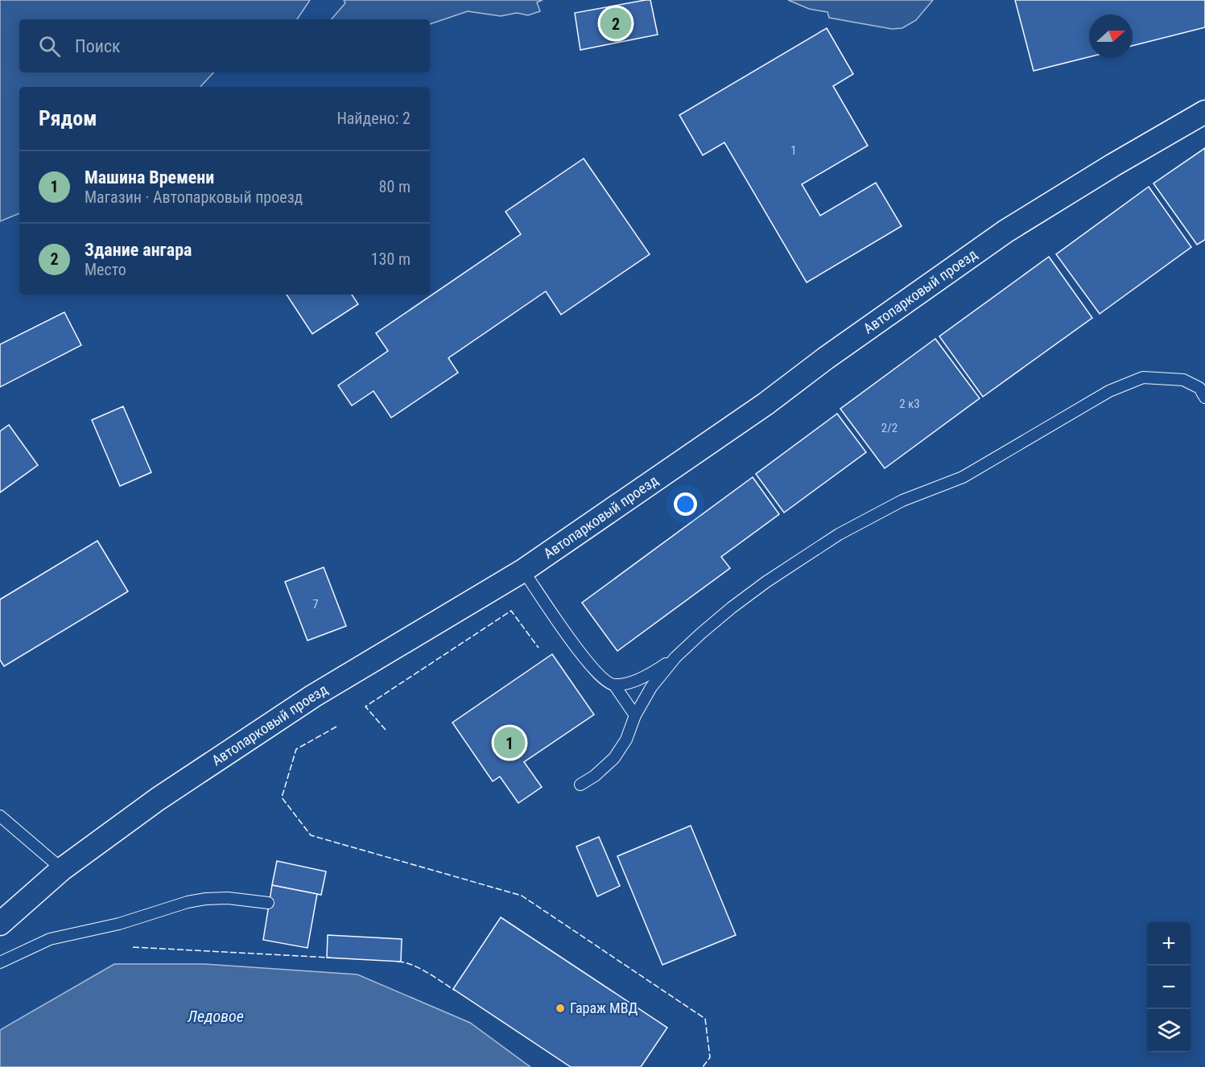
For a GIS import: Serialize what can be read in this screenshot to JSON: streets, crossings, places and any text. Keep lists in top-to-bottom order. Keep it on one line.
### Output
{"streets":{"street":["Автопарковый проезд"]},"water":["Ледовое"],"places":["Гараж МВД"],"house_numbers":["1","2 к3","2/2","7"],"north":"right","page":{"pins":["2","1"],"search":"Поиск","heading":["Рядом","Найдено: 2"],"list":[{"mark":"1","name":"Машина Времени","note":"Магазин · Автопарковый проезд","value":"80 m"},{"mark":"2","name":"Здание ангара","note":"Место","value":"130 m"}],"map_buttons":["+","−"]}}
